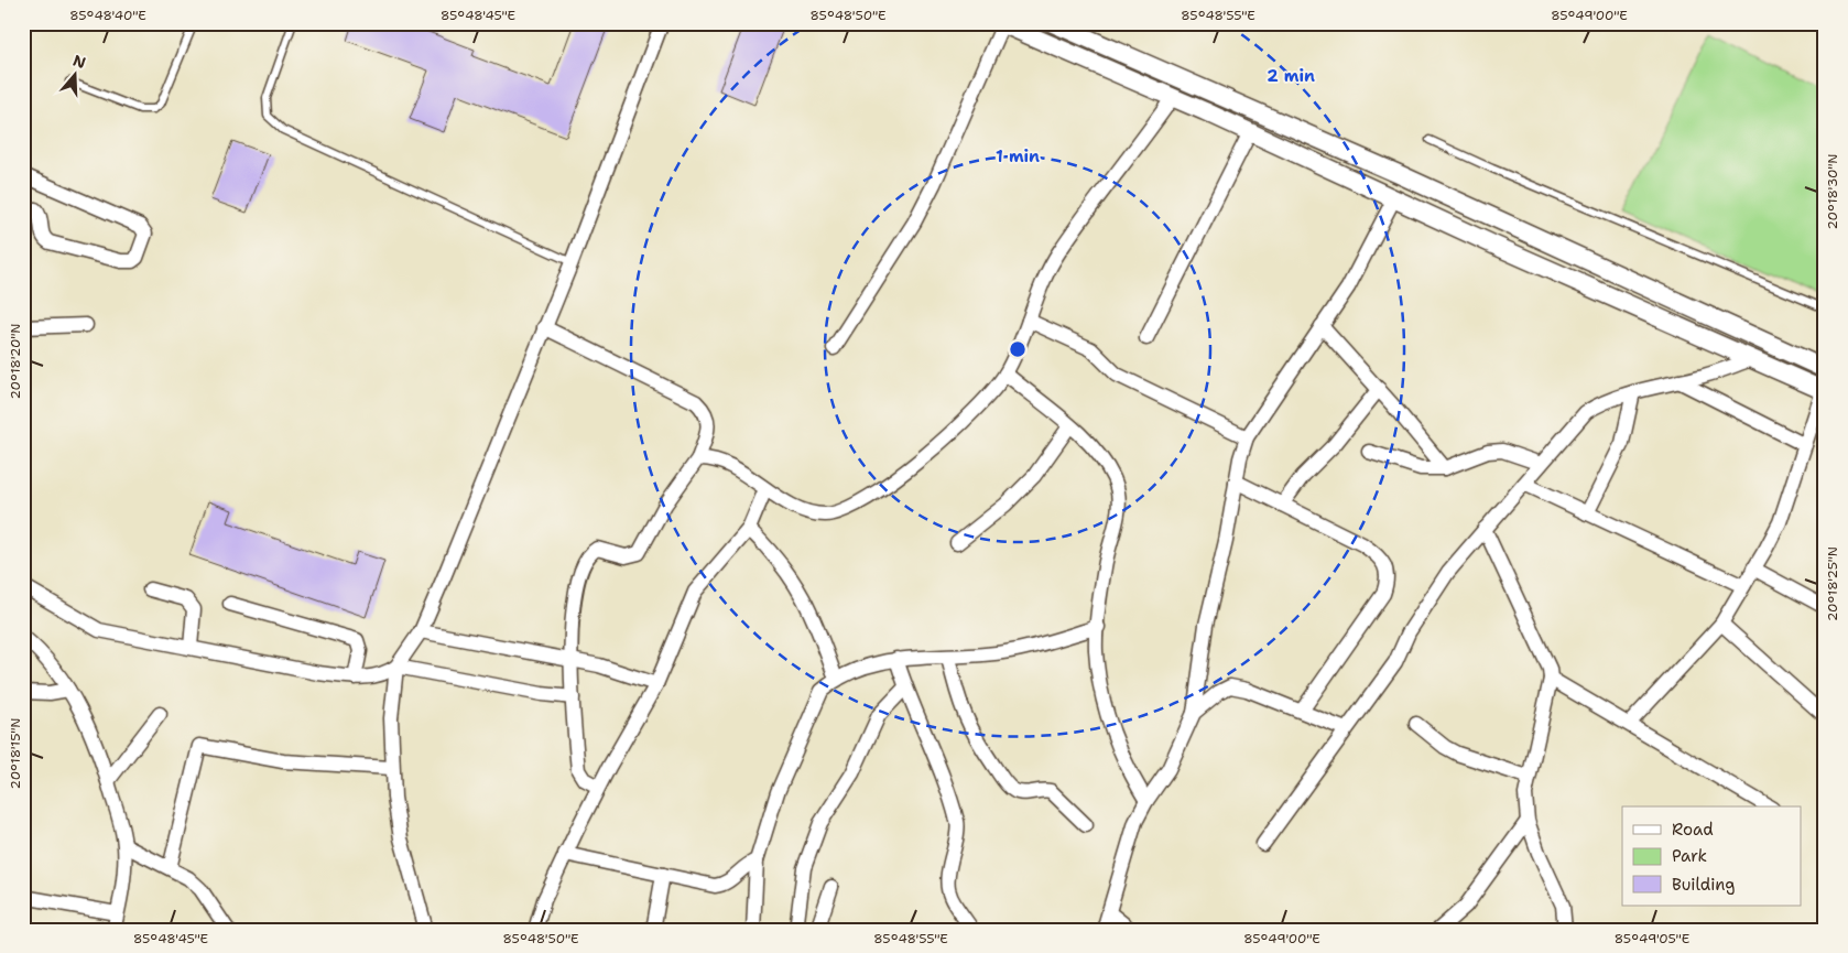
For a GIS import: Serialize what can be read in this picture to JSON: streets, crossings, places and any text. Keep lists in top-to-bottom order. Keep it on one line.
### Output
{"legend":["Road","Park","Building"],"north":"top","coordinates":["85°48'40\"E","85°48'45\"E","85°48'50\"E","85°48'55\"E","85°49'00\"E","20°18'30\"N","20°18'20\"N","20°18'25\"N","20°18'15\"N","85°49'05\"E"],"rings":["2 min","1 min"]}
